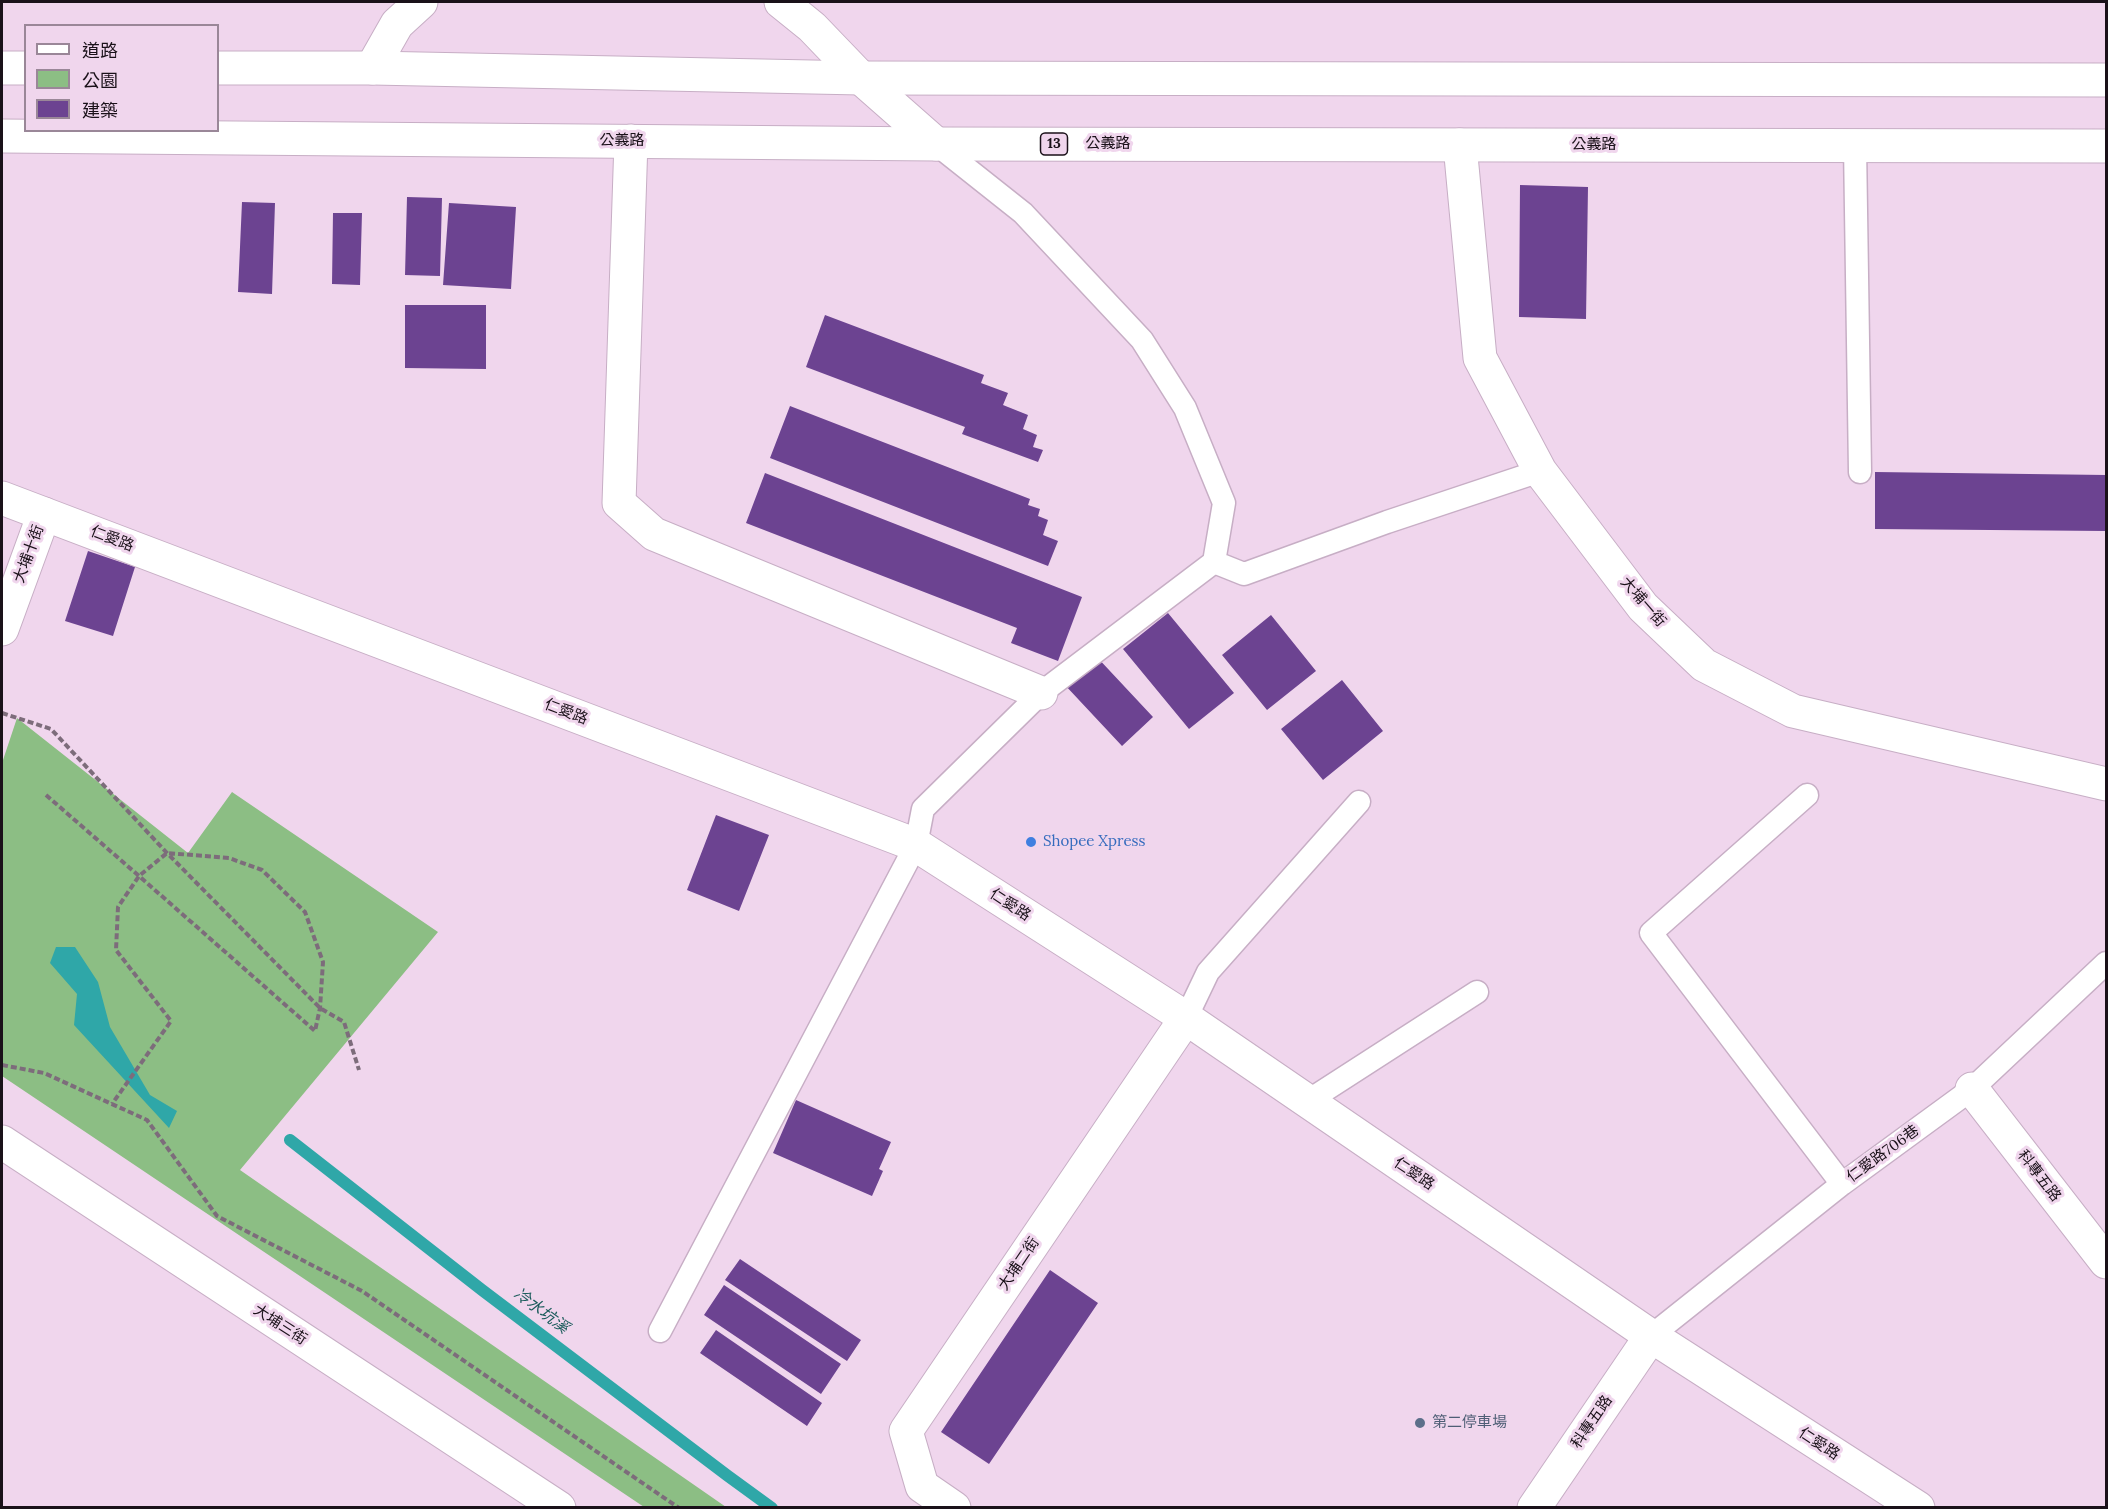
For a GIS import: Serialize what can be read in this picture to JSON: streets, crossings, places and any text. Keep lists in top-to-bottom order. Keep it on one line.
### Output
{"streets":{"street":["公義路","13","仁愛路","大埔十街","大埔一街","科專五路","大埔二街","大埔三街"],"lane":["仁愛路706巷"]},"crossings":[["公義路","大埔一街"],["仁愛路","大埔十街"],["仁愛路","仁愛路706巷"],["仁愛路","科專五路"],["仁愛路","大埔二街"],["仁愛路706巷","科專五路"]],"water":["冷水坑溪"],"places":["Shopee Xpress","第二停車場"],"legend":["道路","公園","建築"]}
